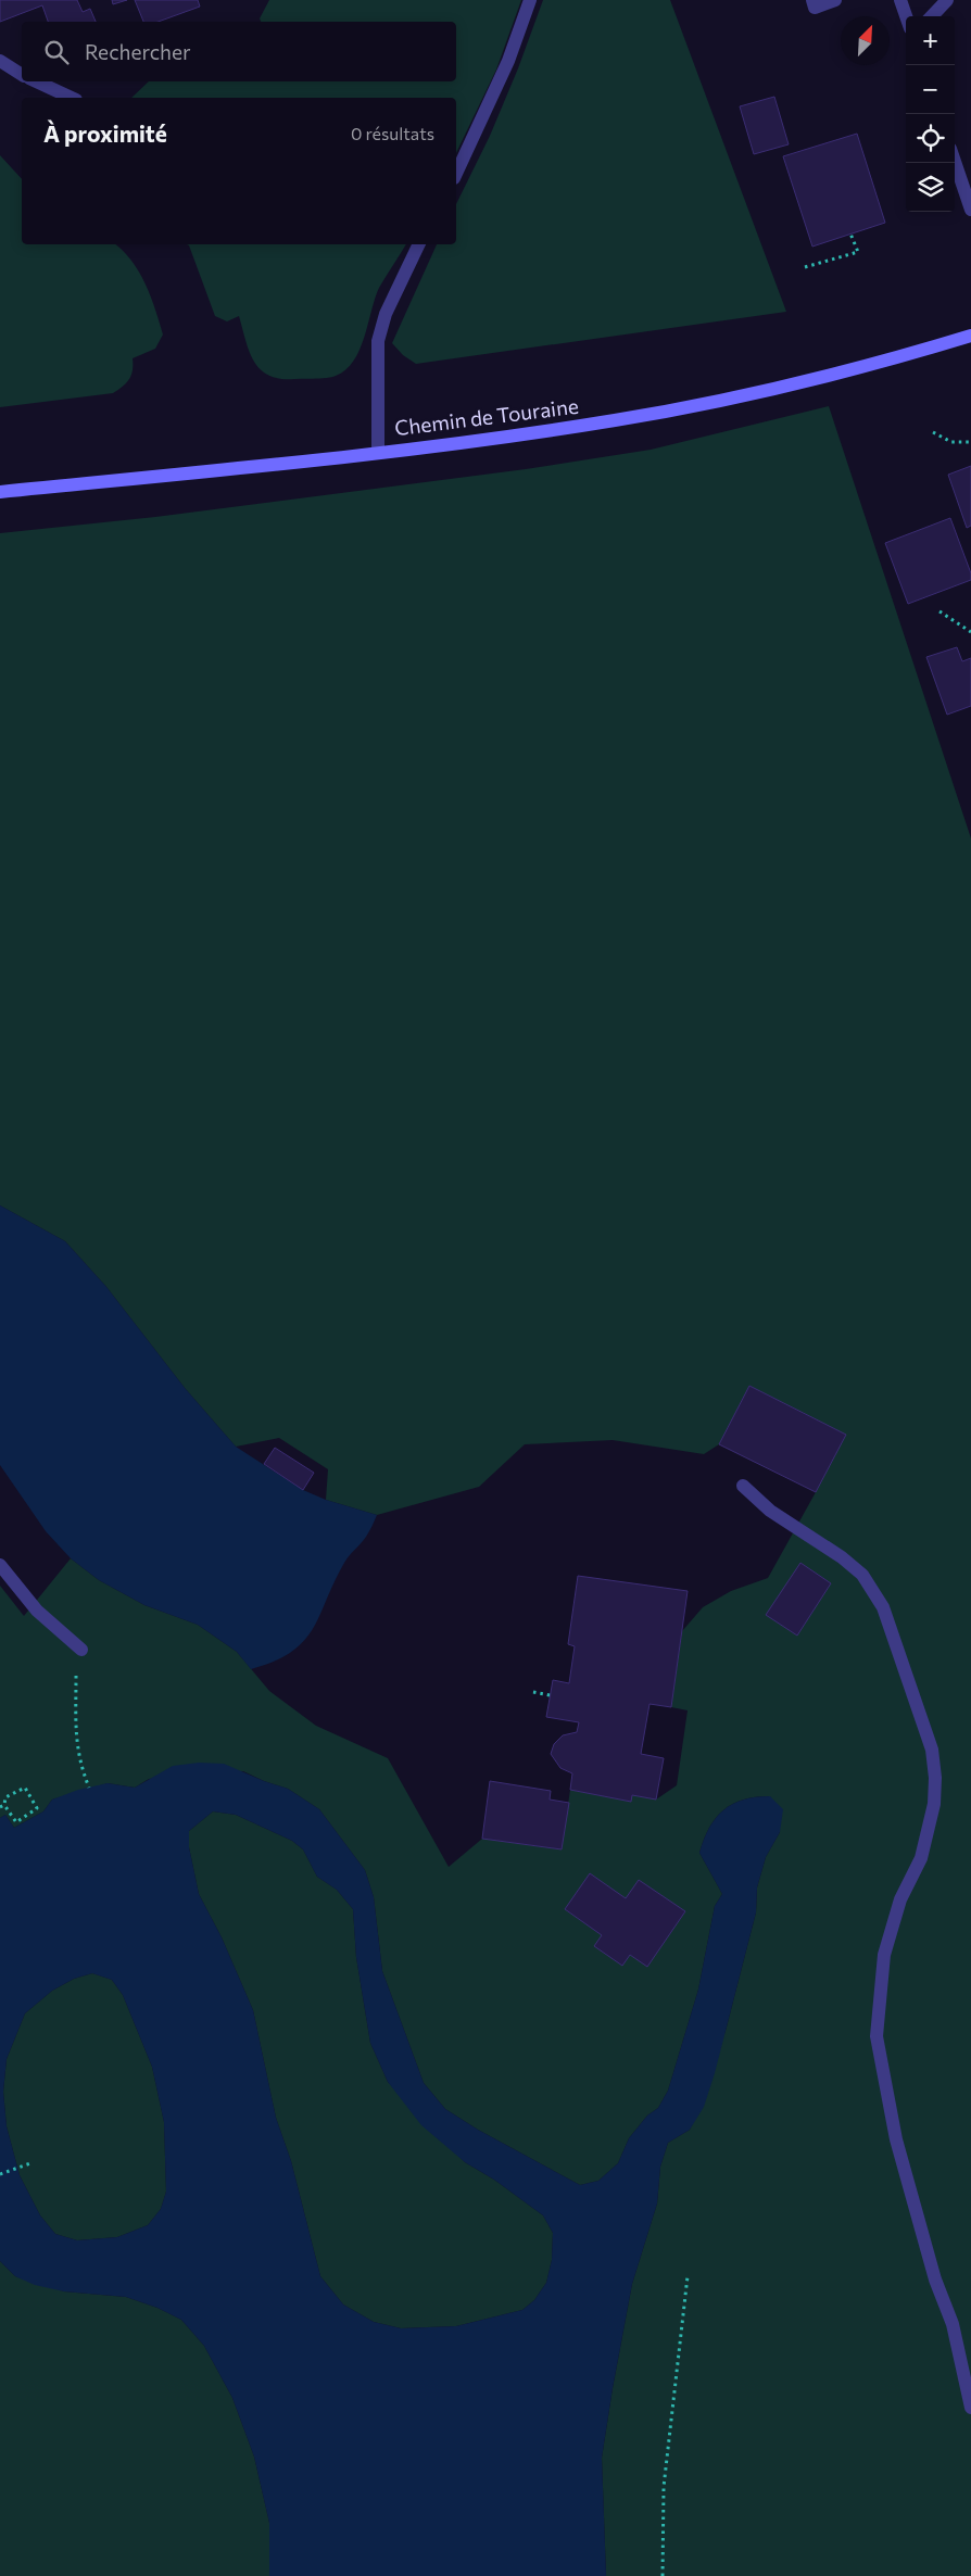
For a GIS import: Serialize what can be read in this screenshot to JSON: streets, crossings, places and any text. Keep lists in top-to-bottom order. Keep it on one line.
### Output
{"streets":{"street":["Chemin de Touraine"]},"north":"top right","page":{"map_buttons":["+","−"],"search":"Rechercher","heading":["À proximité","0 résultats"]}}
